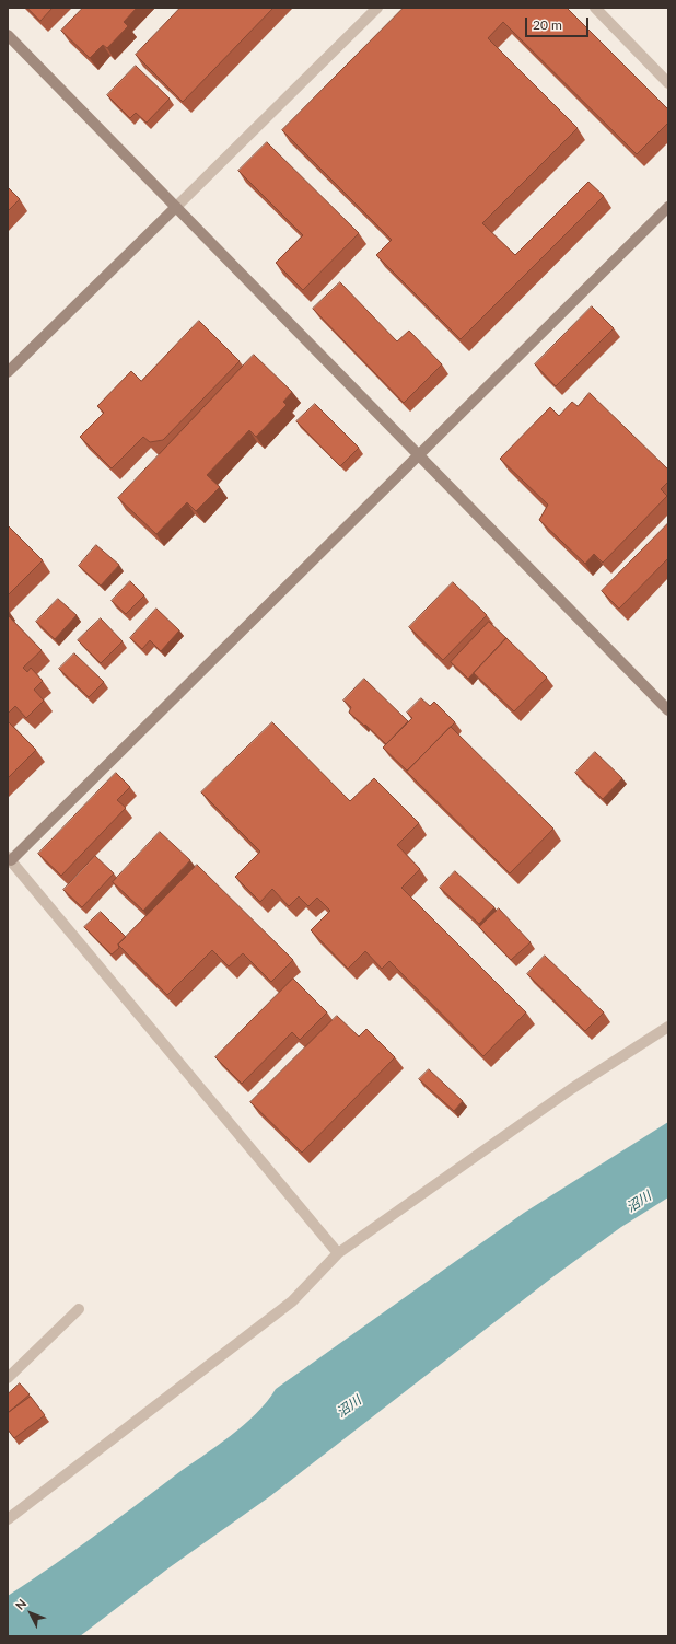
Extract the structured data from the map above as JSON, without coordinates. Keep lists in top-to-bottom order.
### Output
{
  "water": ["沼川"],
  "scale_bar": "20 m",
  "north": "top left"
}
